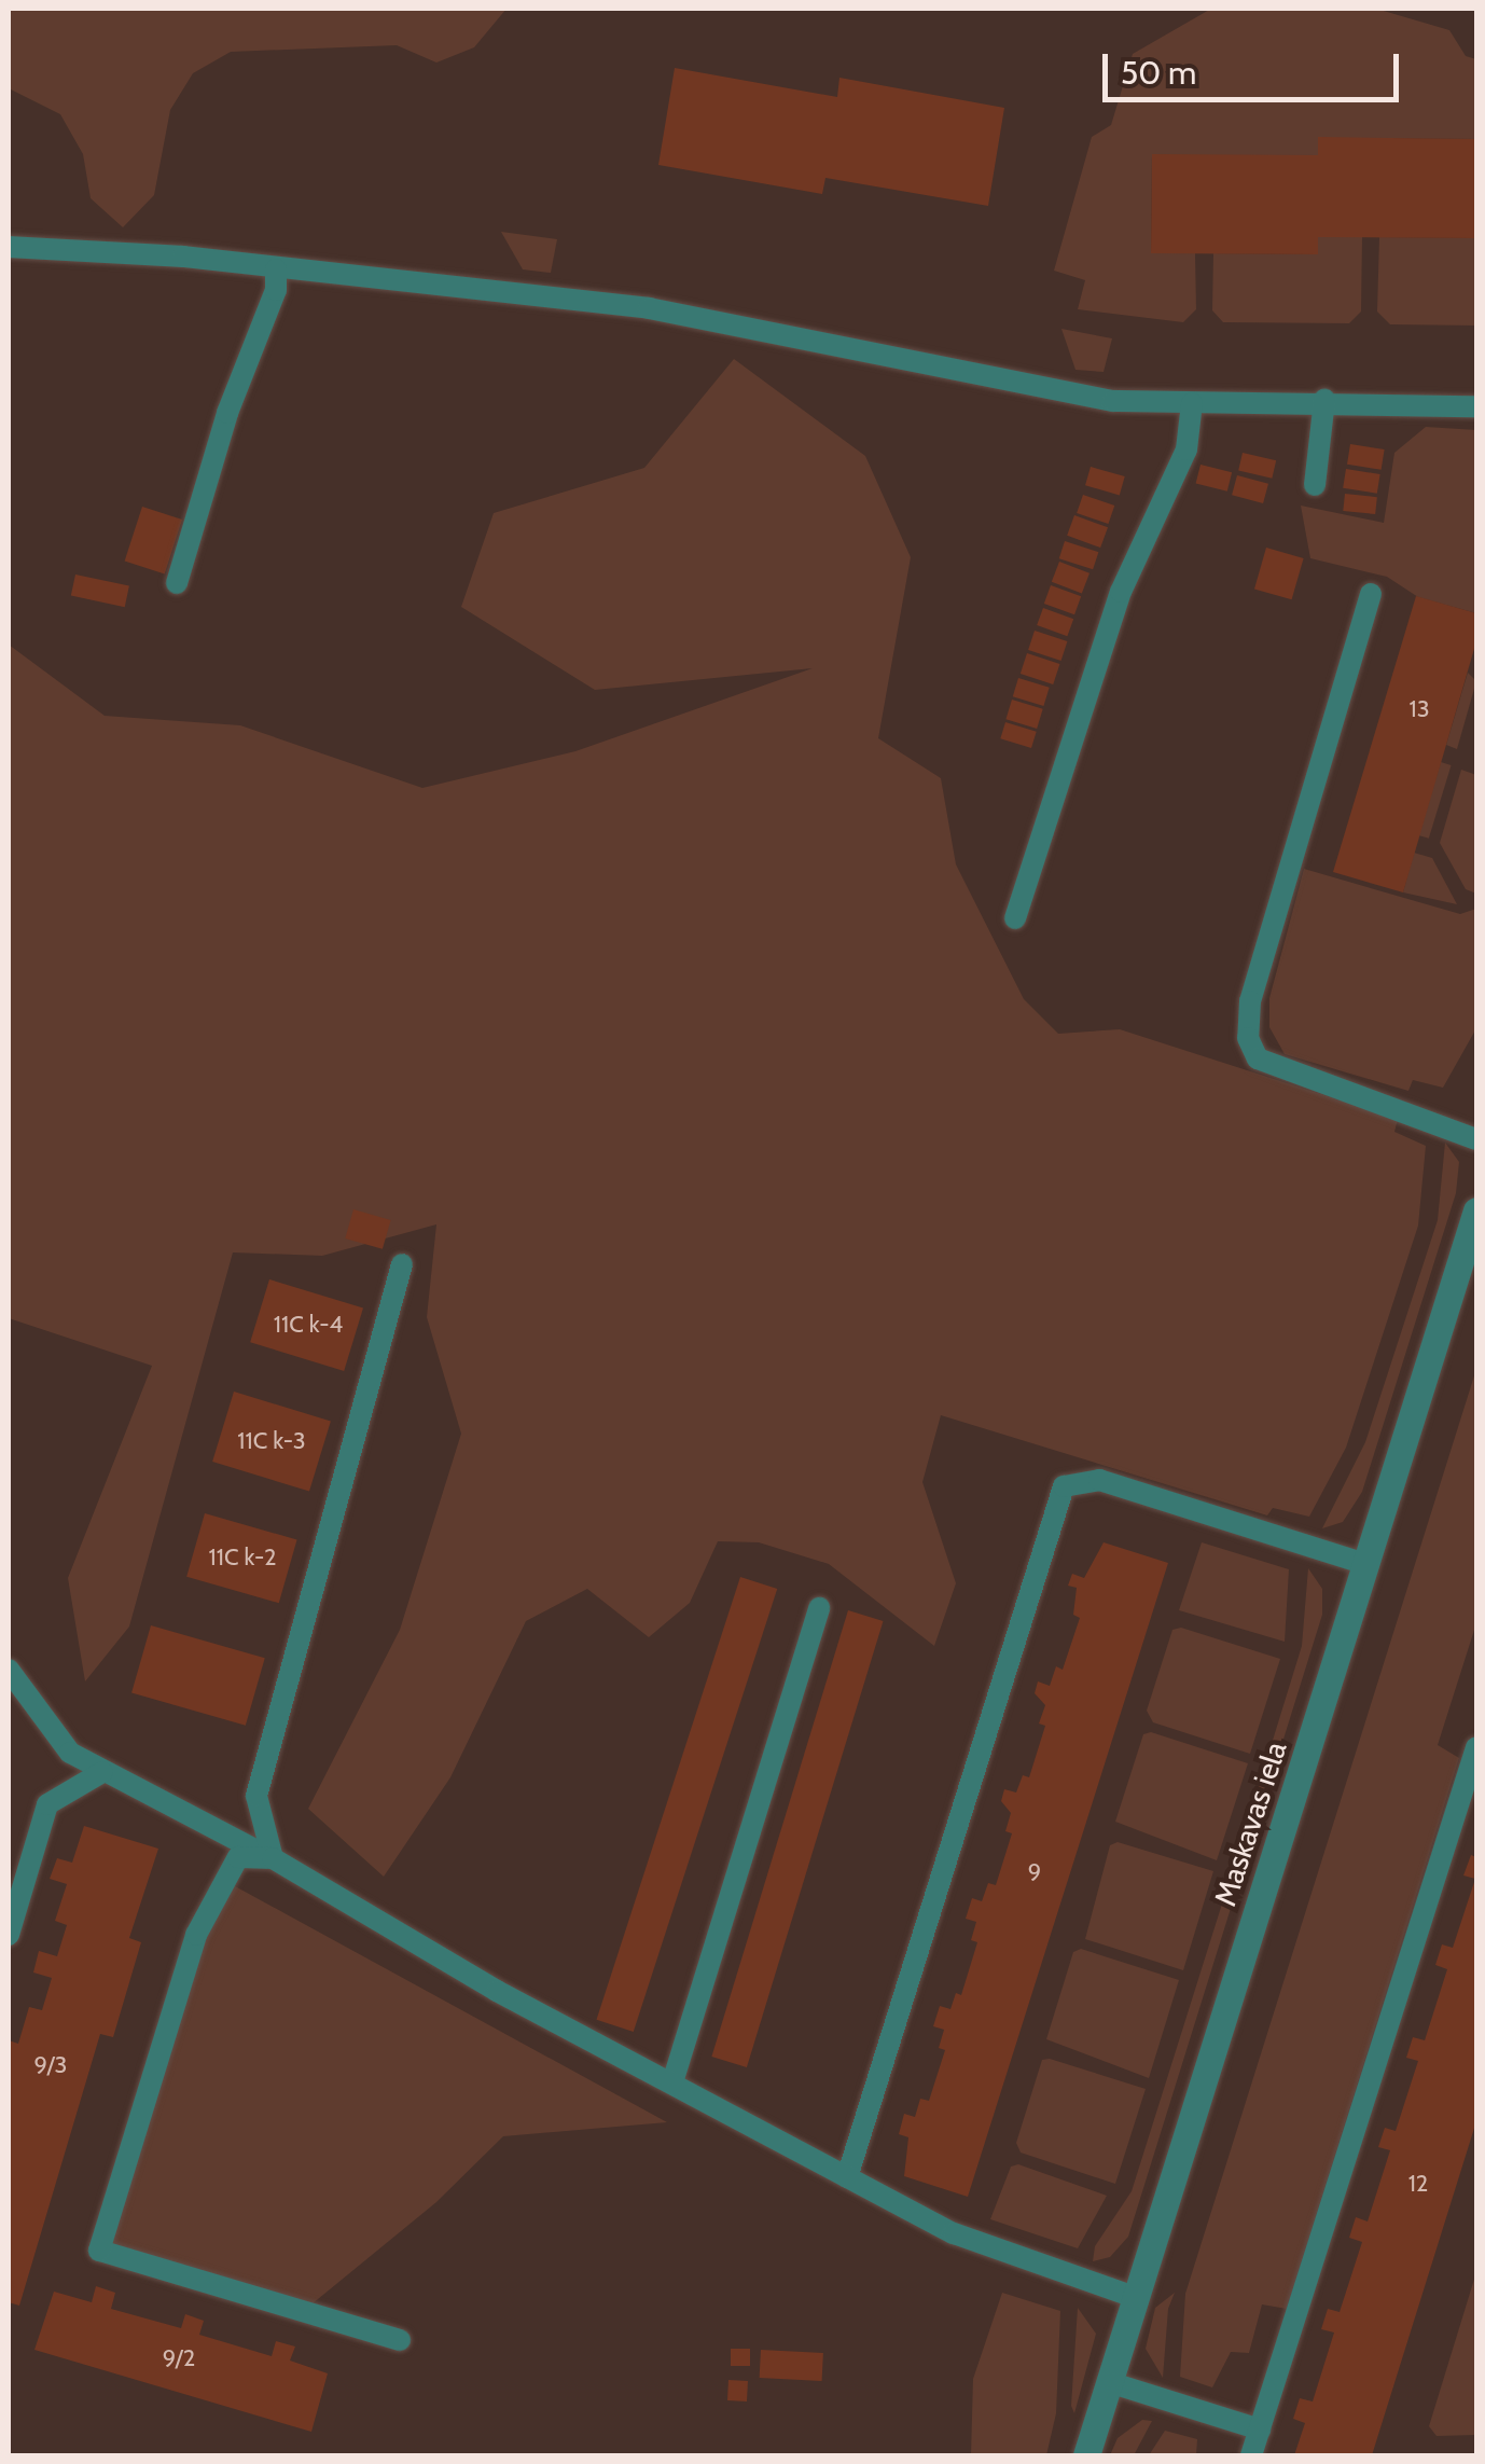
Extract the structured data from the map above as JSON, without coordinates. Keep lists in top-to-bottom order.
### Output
{
  "streets": {
    "street": ["Maskavas iela"]
  },
  "house_numbers": [
    "13",
    "11C k-4",
    "11C k-3",
    "11C k-2",
    "9",
    "9/3",
    "12",
    "9/2"
  ],
  "scale_bar": "50 m"
}
